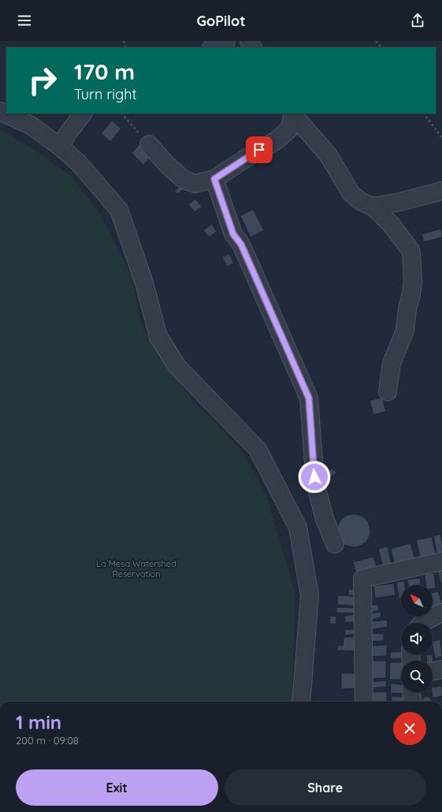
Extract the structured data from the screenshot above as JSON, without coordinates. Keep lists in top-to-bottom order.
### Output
{
  "parks": ["La Mesa Watershed Reservation"],
  "north": "top left",
  "page": {
    "header": "GoPilot",
    "turn": ["170 m", "Turn right"],
    "heading": ["1 min", "200 m · 09:08"],
    "buttons": ["Exit", "Share"]
  }
}
